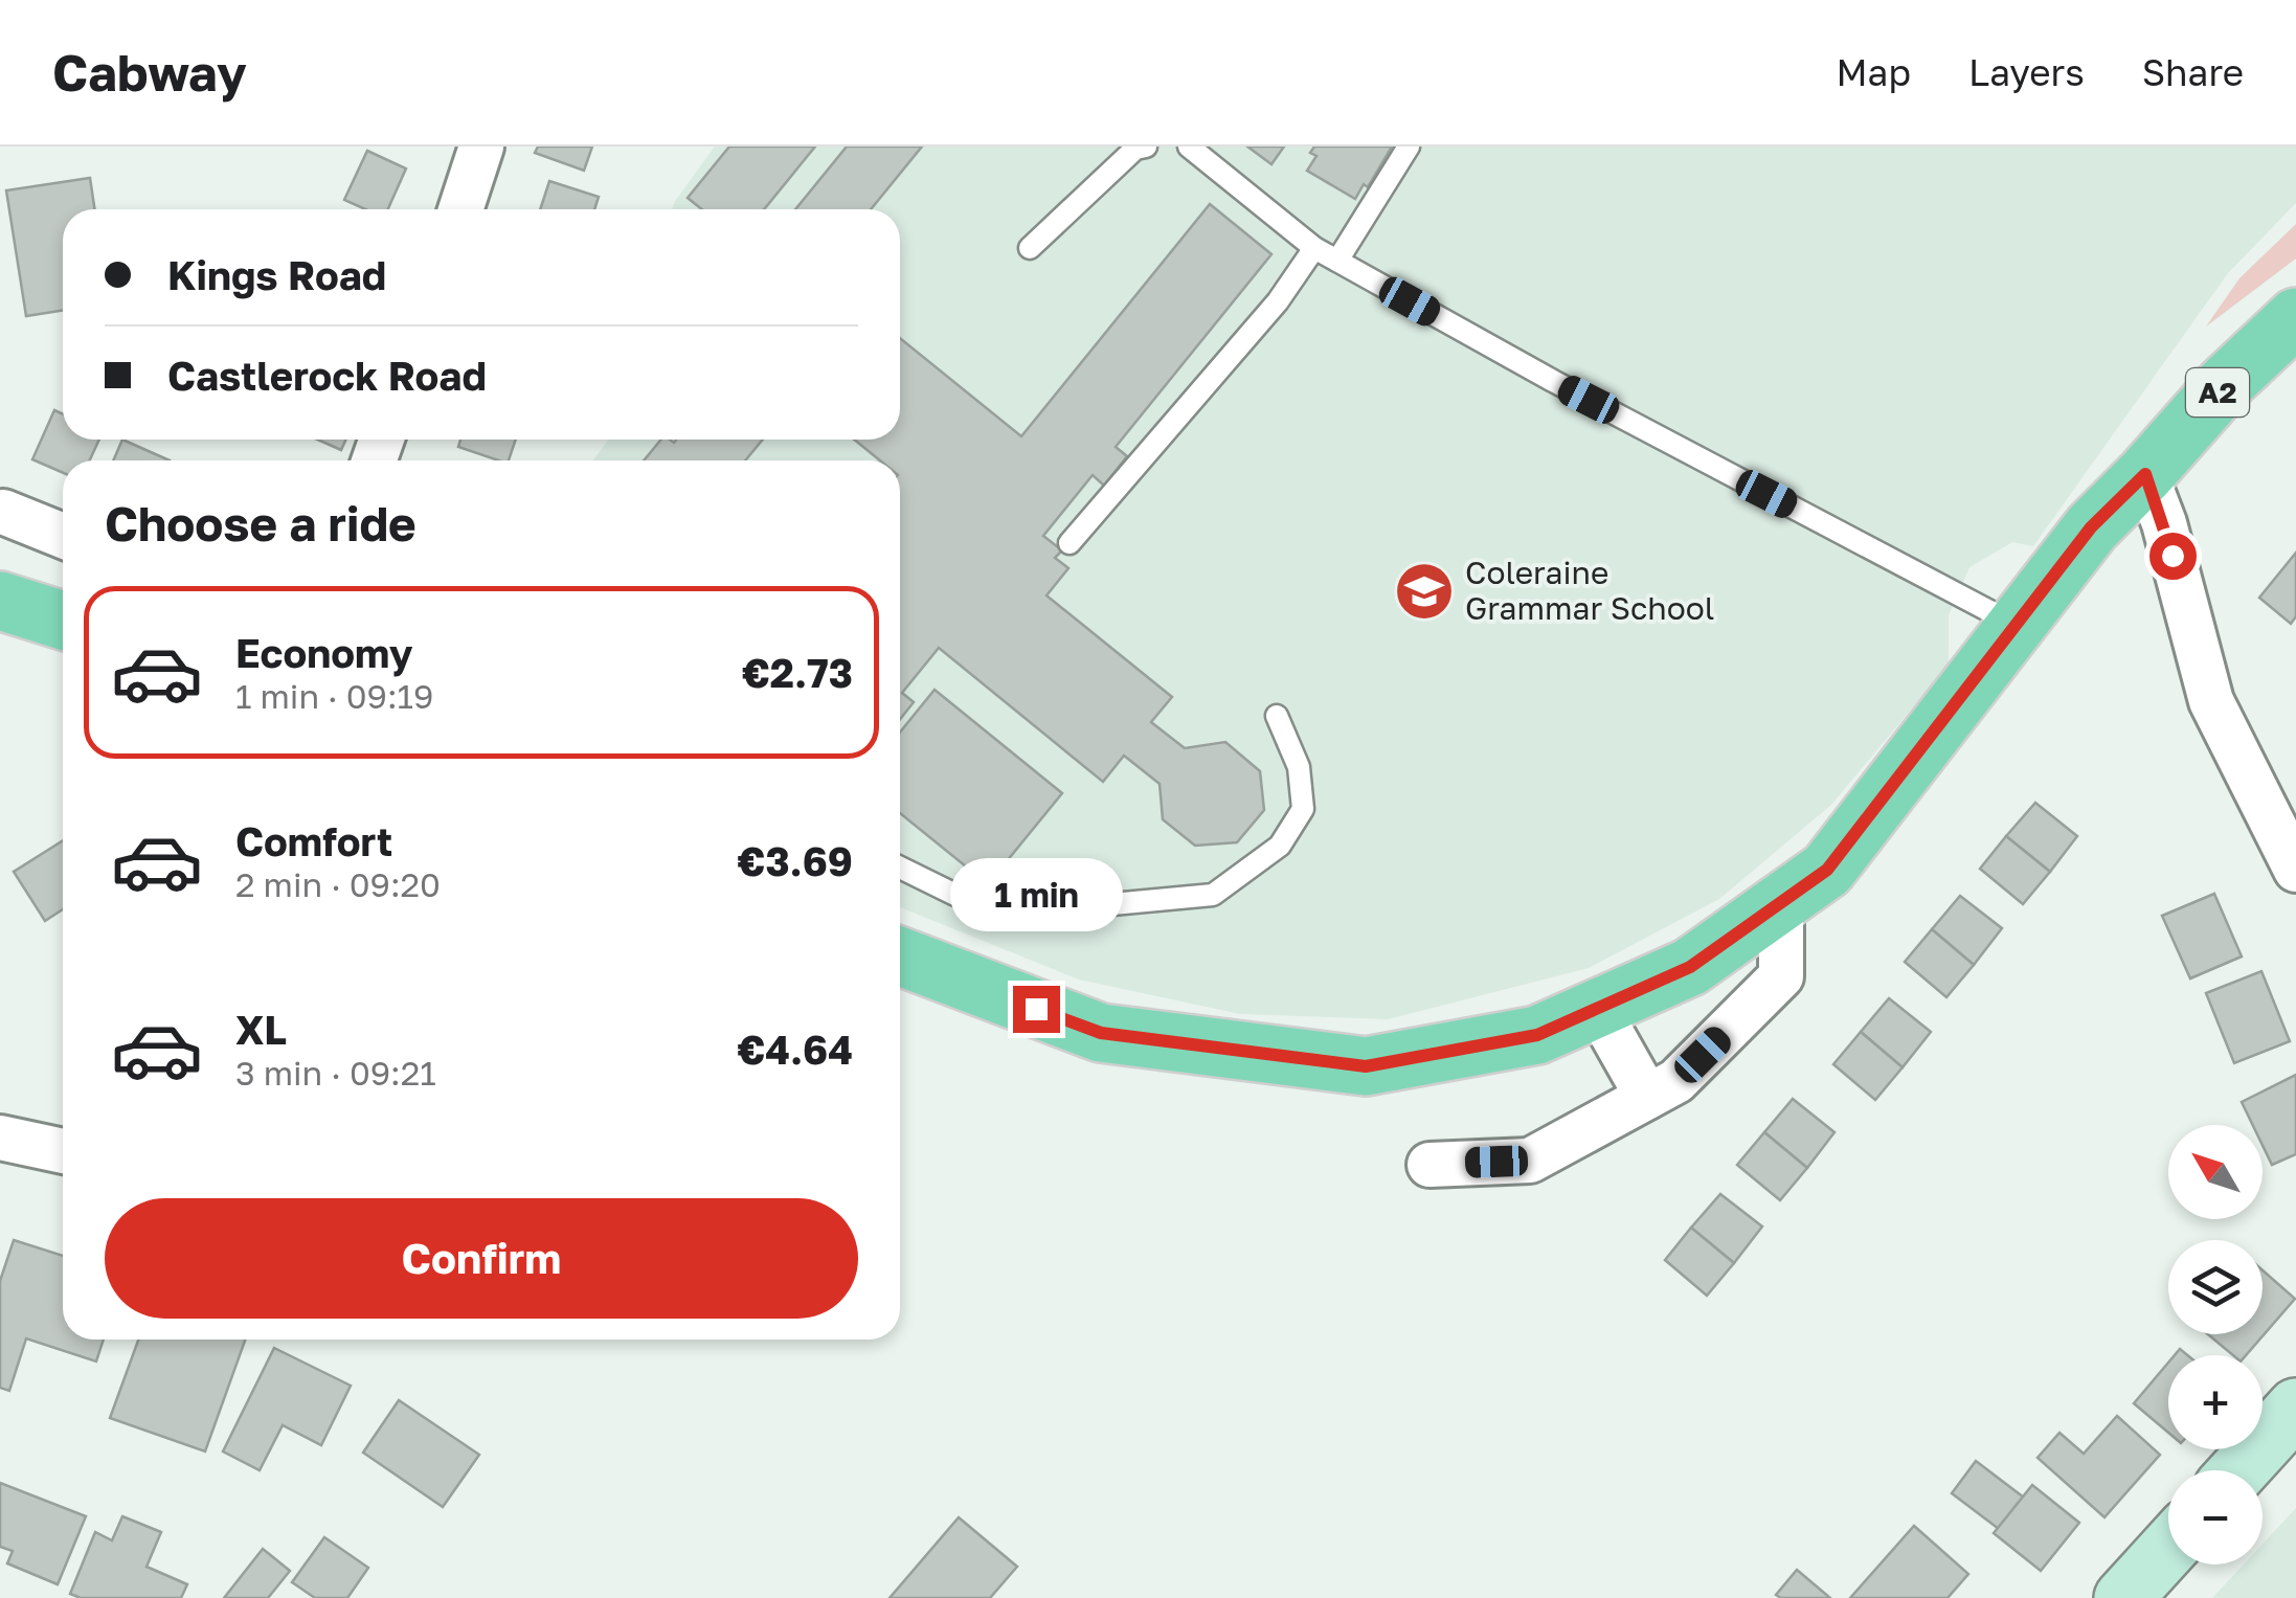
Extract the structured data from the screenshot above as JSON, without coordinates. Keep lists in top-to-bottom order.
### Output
{
  "streets": {
    "main road": ["A2"]
  },
  "places": {
    "school or university": ["Coleraine Grammar School"]
  },
  "north": "top left",
  "page": {
    "header": "Cabway",
    "nav": ["Map", "Layers", "Share"],
    "banner": ["Kings Road", "Castlerock Road"],
    "heading": "Choose a ride",
    "list": [
      {
        "name": "Economy",
        "note": "1 min · 09:19",
        "value": "€2.73"
      },
      {
        "name": "Comfort",
        "note": "2 min · 09:20",
        "value": "€3.69"
      },
      {
        "name": "XL",
        "note": "3 min · 09:21",
        "value": "€4.64"
      }
    ],
    "bubble": "1 min",
    "map_buttons": ["+", "−"],
    "buttons": "Confirm"
  }
}
